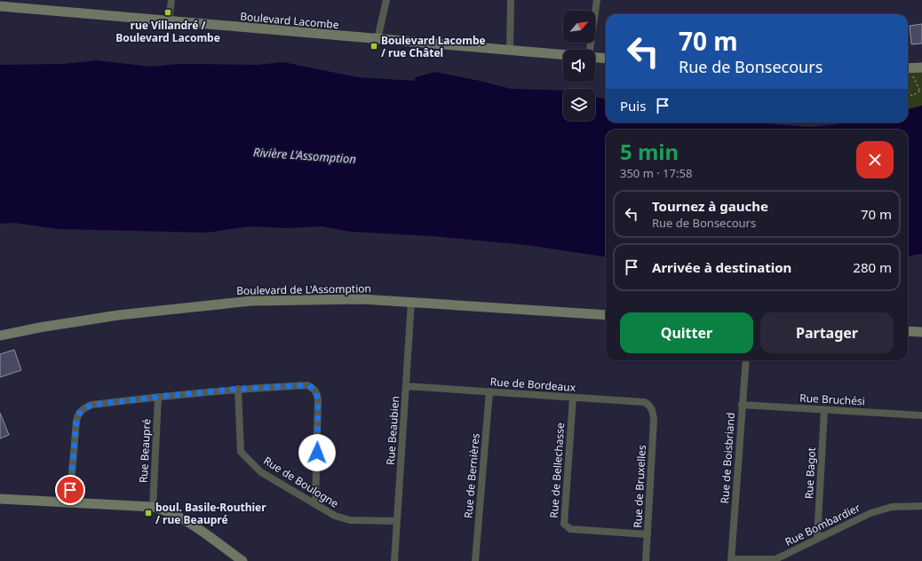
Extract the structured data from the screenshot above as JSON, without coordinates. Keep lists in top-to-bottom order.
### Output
{
  "streets": {
    "street": [
      "Boulevard Lacombe",
      "Boulevard de L'Assomption",
      "Rue de Bordeaux",
      "Rue Bruchési",
      "Rue Beaubien",
      "Rue Beaupré",
      "Rue de Boisbriand",
      "Rue de Bellechasse",
      "Rue Bagot",
      "Rue de Bernières",
      "Rue de Boulogne",
      "Rue de Bruxelles",
      "Rue Bombardier"
    ]
  },
  "crossings": [
    ["Boulevard de L'Assomption", "Rue Beaubien"],
    ["Rue de Bordeaux", "Rue Beaubien"],
    ["Rue de Bordeaux", "Rue de Bellechasse"],
    ["Rue de Bordeaux", "Rue de Bernières"],
    ["Rue de Bordeaux", "Rue de Bruxelles"],
    ["Rue Bruchési", "Rue de Boisbriand"],
    ["Rue Bruchési", "Rue Bagot"],
    ["Rue Beaubien", "Rue de Boulogne"],
    ["Rue de Boisbriand", "Rue Bombardier"],
    ["Rue de Bellechasse", "Rue de Bruxelles"],
    ["Rue Bagot", "Rue Bombardier"]
  ],
  "water": ["Rivière L'Assomption"],
  "places": {
    "transit": ["rue Villandré / Boulevard Lacombe", "Boulevard Lacombe / rue Châtel", "boul. Basile-Routhier / rue Beaupré"]
  },
  "north": "top right",
  "page": {
    "turn": ["70 m", "Rue de Bonsecours"],
    "then": "Puis",
    "heading": ["5 min", "350 m · 17:58"],
    "list": [
      {
        "name": "Tournez à gauche",
        "note": "Rue de Bonsecours",
        "value": "70 m"
      },
      {
        "name": "Arrivée à destination",
        "value": "280 m"
      }
    ],
    "buttons": ["Quitter", "Partager"]
  }
}
